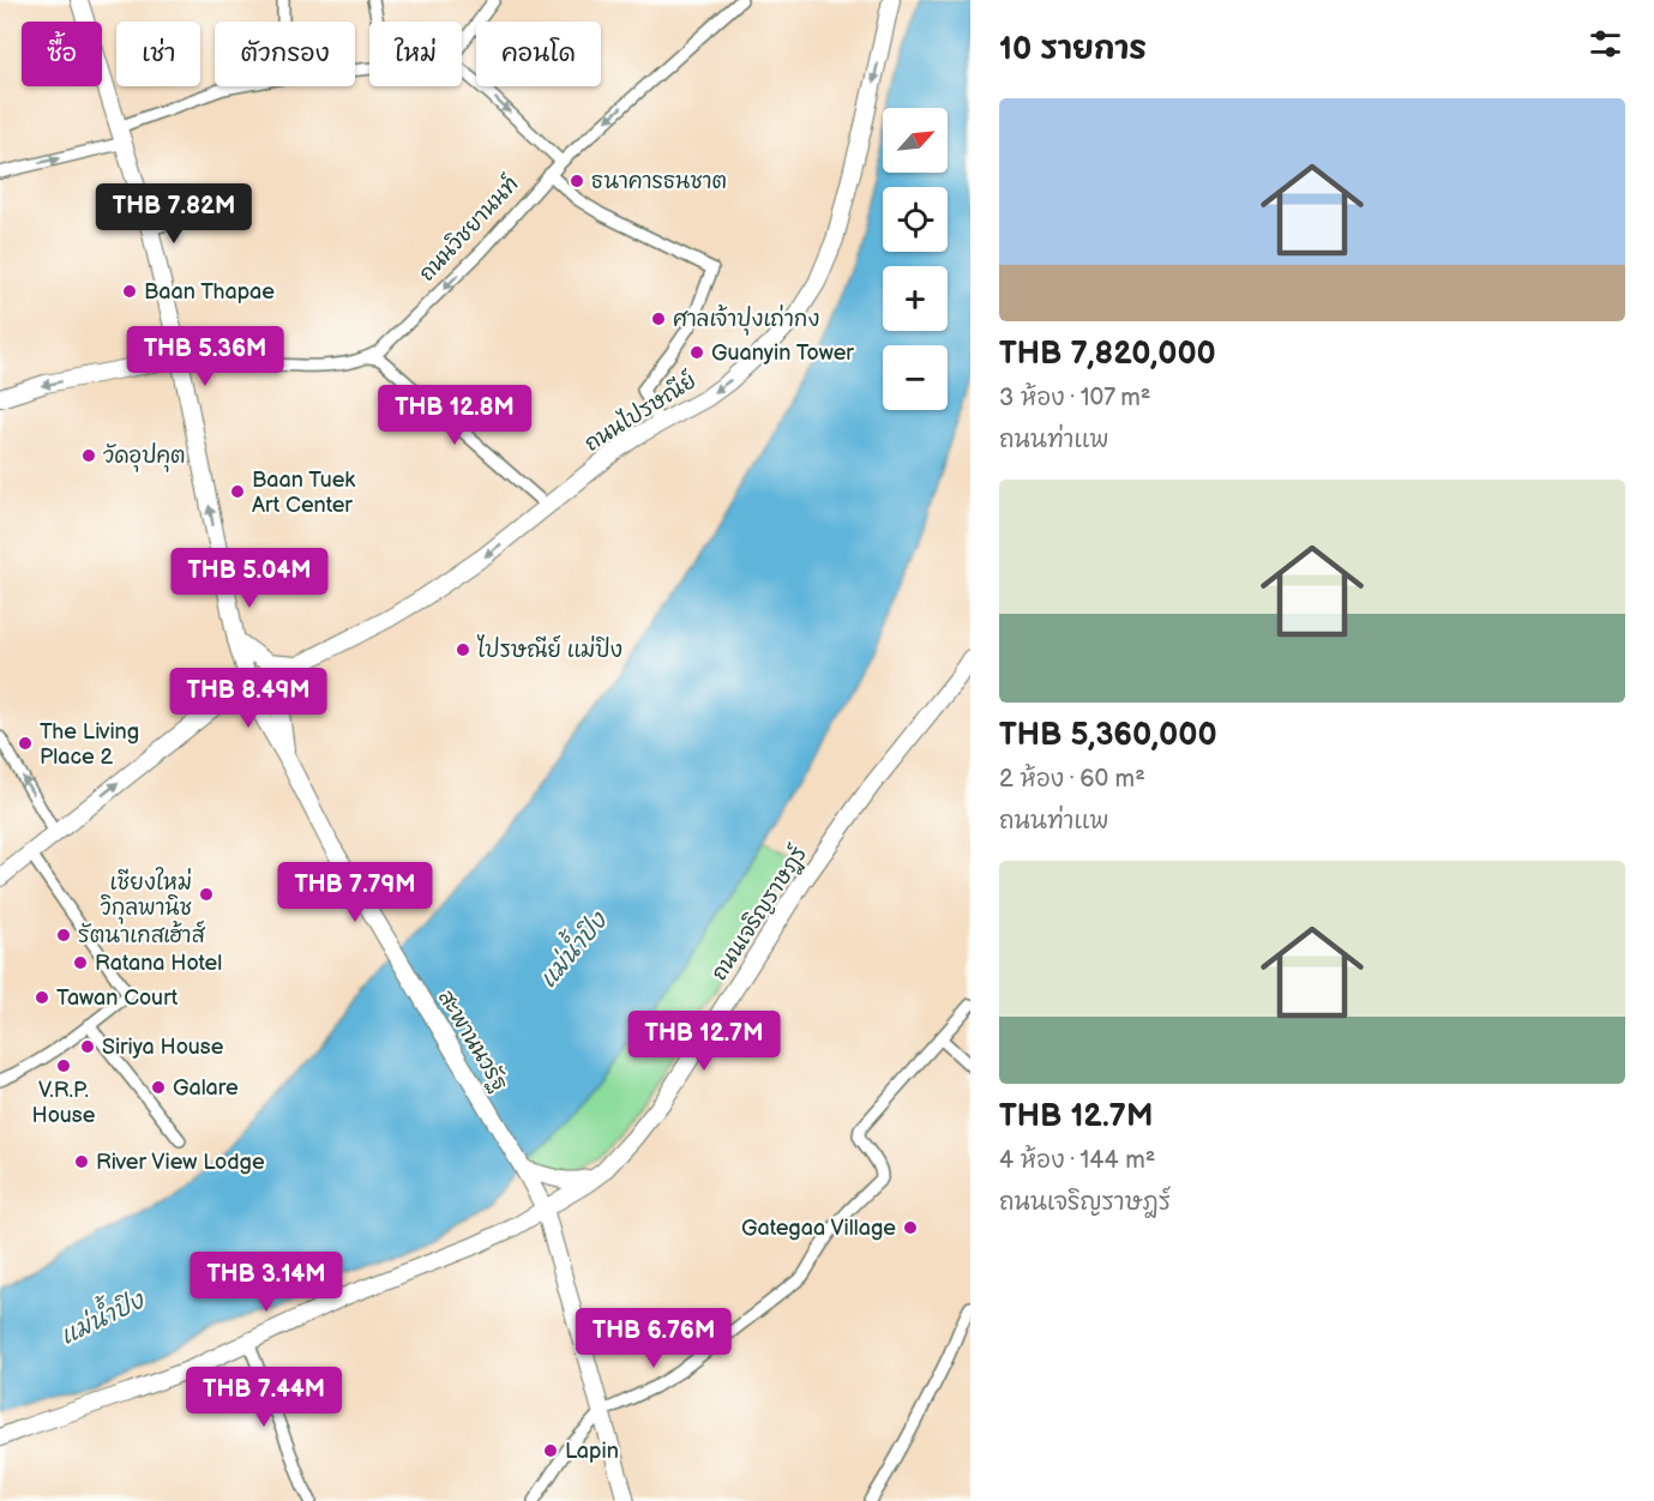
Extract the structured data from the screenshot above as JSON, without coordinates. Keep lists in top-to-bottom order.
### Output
{
  "streets": {
    "main road": ["ถนนไปรษณีย์", "ถนนเจริญราษฎร์", "สะพานนวรัฐ"],
    "street": ["ถนนวิชยานนท์"]
  },
  "crossings": [
    ["ถนนวิชยานนท์", "สะพานนวรัฐ"],
    ["ถนนเจริญราษฎร์", "สะพานนวรัฐ"]
  ],
  "one_way": ["ถนนวิชยานนท์", "ถนนไปรษณีย์"],
  "water": ["แม่น้ำปิง"],
  "places": [
    "ธนาคารธนชาต",
    "Baan Thapae",
    "ศาลเจ้าปุงเถ่ากง",
    "Guanyin Tower",
    "วัดอุปคุต",
    "Baan Tuek Art Center",
    "ไปรษณีย์ แม่ปิง",
    "The Living Place 2",
    "เชียงใหม่ วิกุลพานิช",
    "รัตนาเกสเฮ้าส์",
    "Ratana Hotel",
    "Tawan Court",
    "Siriya House",
    "V.R.P. House",
    "Galare",
    "River View Lodge",
    "Gategaa Village",
    "Lapin"
  ],
  "north": "top right",
  "page": {
    "heading": "10 รายการ",
    "chip": [
      "ซื้อ",
      "เช่า",
      "ตัวกรอง",
      "ใหม่",
      "คอนโด"
    ],
    "list": [
      {
        "name": "THB 7,820,000",
        "note": "3 ห้อง · 107 m² · ถนนท่าแพ"
      },
      {
        "name": "THB 5,360,000",
        "note": "2 ห้อง · 60 m² · ถนนท่าแพ"
      },
      {
        "name": "THB 12.7M",
        "note": "4 ห้อง · 144 m² · ถนนเจริญราษฎร์"
      }
    ],
    "map_buttons": ["+", "−"],
    "price": [
      "THB 7.82M",
      "THB 5.36M",
      "THB 12.8M",
      "THB 5.04M",
      "THB 8.49M",
      "THB 7.79M",
      "THB 12.7M",
      "THB 3.14M",
      "THB 6.76M",
      "THB 7.44M"
    ]
  }
}
